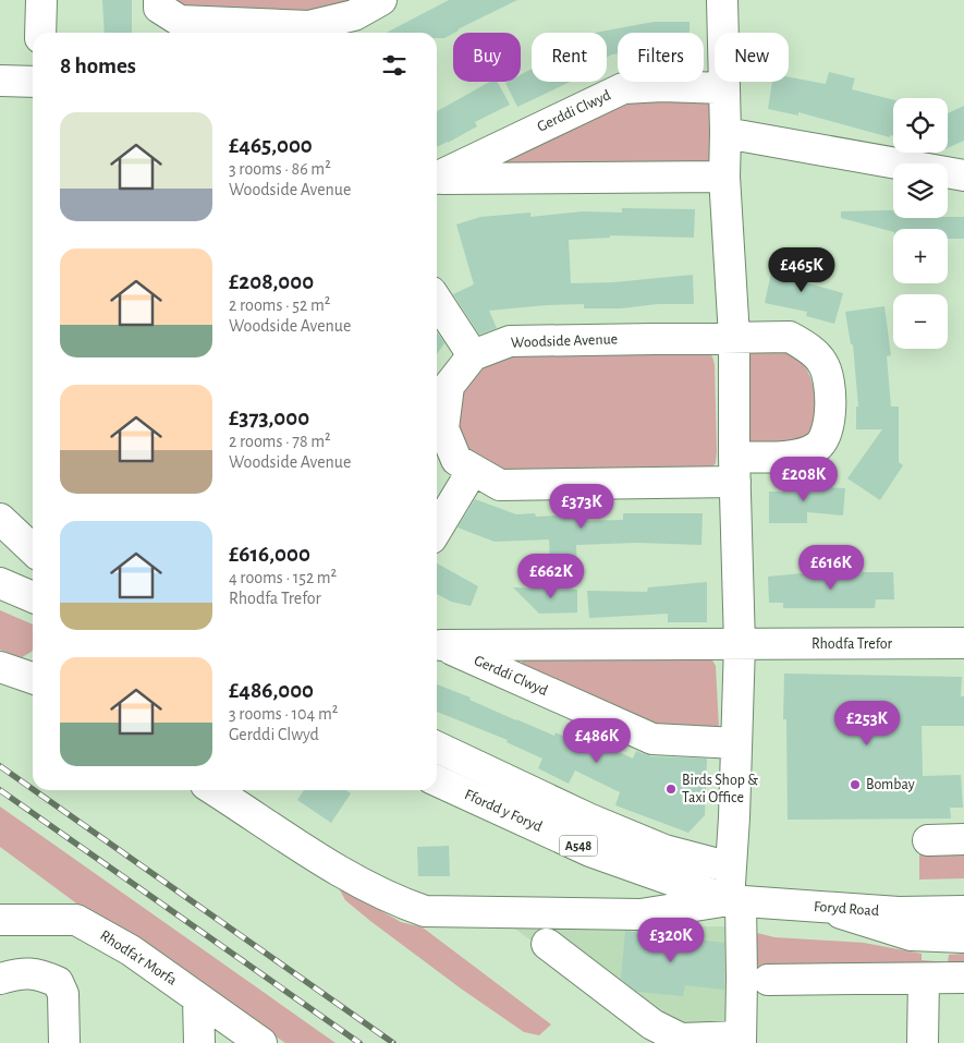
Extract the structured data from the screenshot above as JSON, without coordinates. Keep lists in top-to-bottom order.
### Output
{
  "streets": {
    "street": [
      "Gerddi Clwyd",
      "Woodside Avenue",
      "Rhodfa Trefor",
      "Ffordd y Foryd",
      "A548",
      "Foryd Road",
      "Rhodfa'r Morfa"
    ]
  },
  "crossings": [
    ["Gerddi Clwyd", "Rhodfa Trefor"],
    ["Ffordd y Foryd", "Foryd Road"]
  ],
  "places": ["Bombay", "Birds Shop & Taxi Office"],
  "page": {
    "chip": [
      "Buy",
      "Rent",
      "Filters",
      "New"
    ],
    "heading": "8 homes",
    "map_buttons": ["+", "−"],
    "list": [
      {
        "name": "£465,000",
        "note": "3 rooms · 86 m² · Woodside Avenue"
      },
      {
        "name": "£208,000",
        "note": "2 rooms · 52 m² · Woodside Avenue"
      },
      {
        "name": "£373,000",
        "note": "2 rooms · 78 m² · Woodside Avenue"
      },
      {
        "name": "£616,000",
        "note": "4 rooms · 152 m² · Rhodfa Trefor"
      },
      {
        "name": "£486,000",
        "note": "3 rooms · 104 m² · Gerddi Clwyd"
      }
    ],
    "price": [
      "£465K",
      "£208K",
      "£373K",
      "£616K",
      "£662K",
      "£253K",
      "£486K",
      "£320K"
    ]
  }
}
